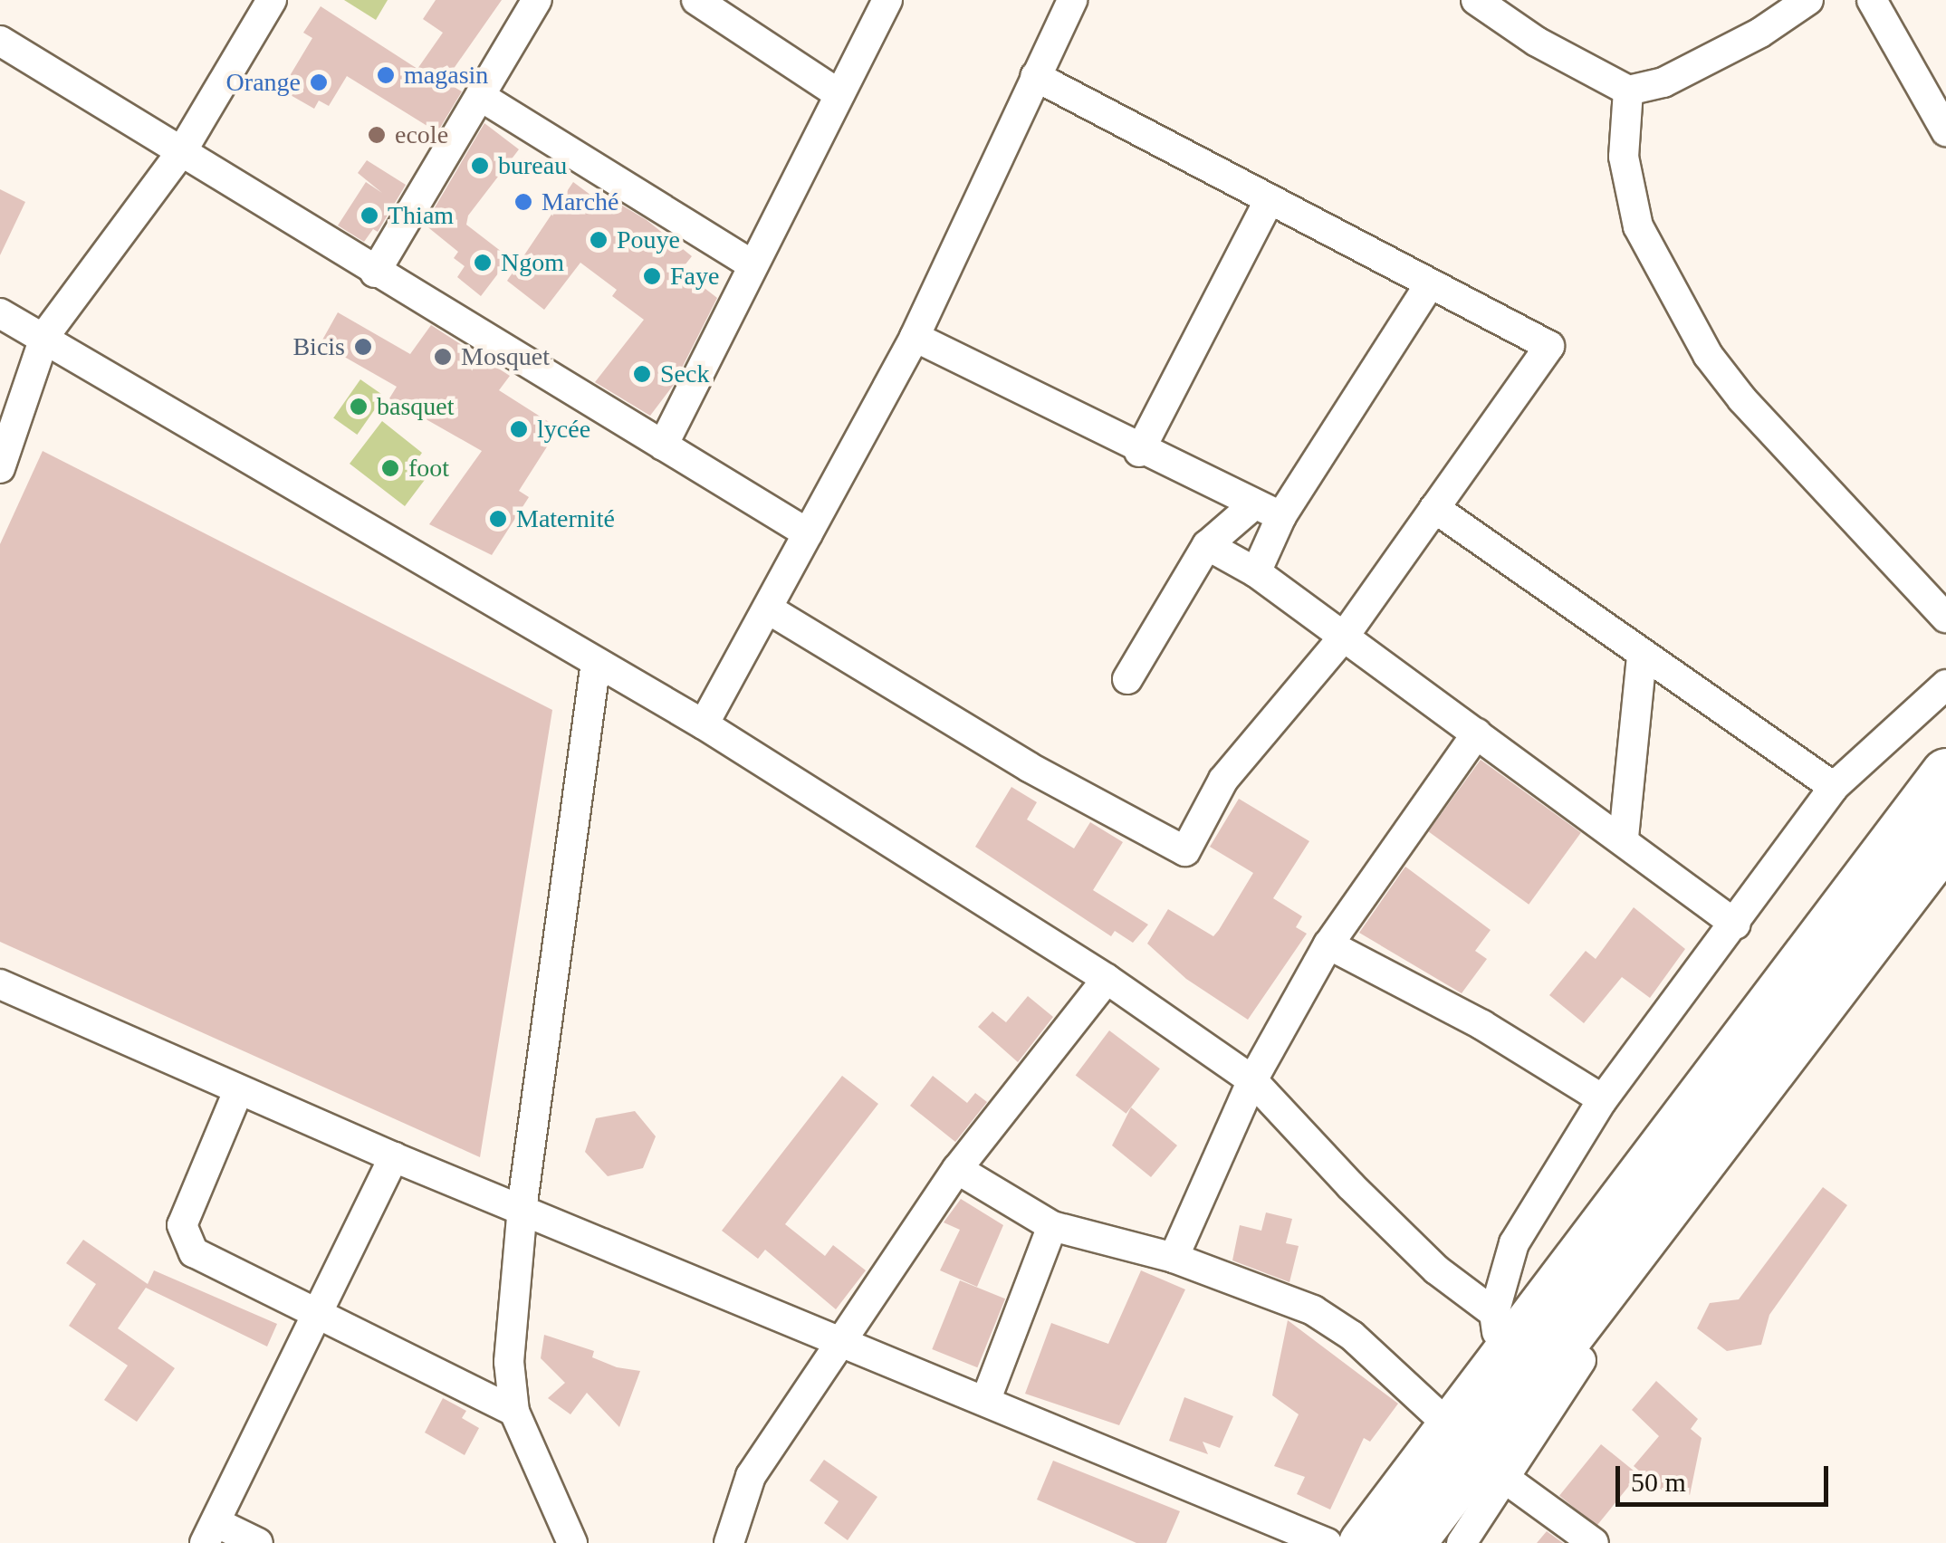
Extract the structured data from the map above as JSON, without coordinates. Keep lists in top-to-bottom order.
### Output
{
  "places": [
    "magasin",
    "Orange",
    "ecole",
    "bureau",
    "Marché",
    "Thiam",
    "Pouye",
    "Ngom",
    "Faye",
    "Bicis",
    "Mosquet",
    "Seck",
    "basquet",
    "lycée",
    "foot",
    "Maternité"
  ],
  "scale_bar": "50 m"
}
